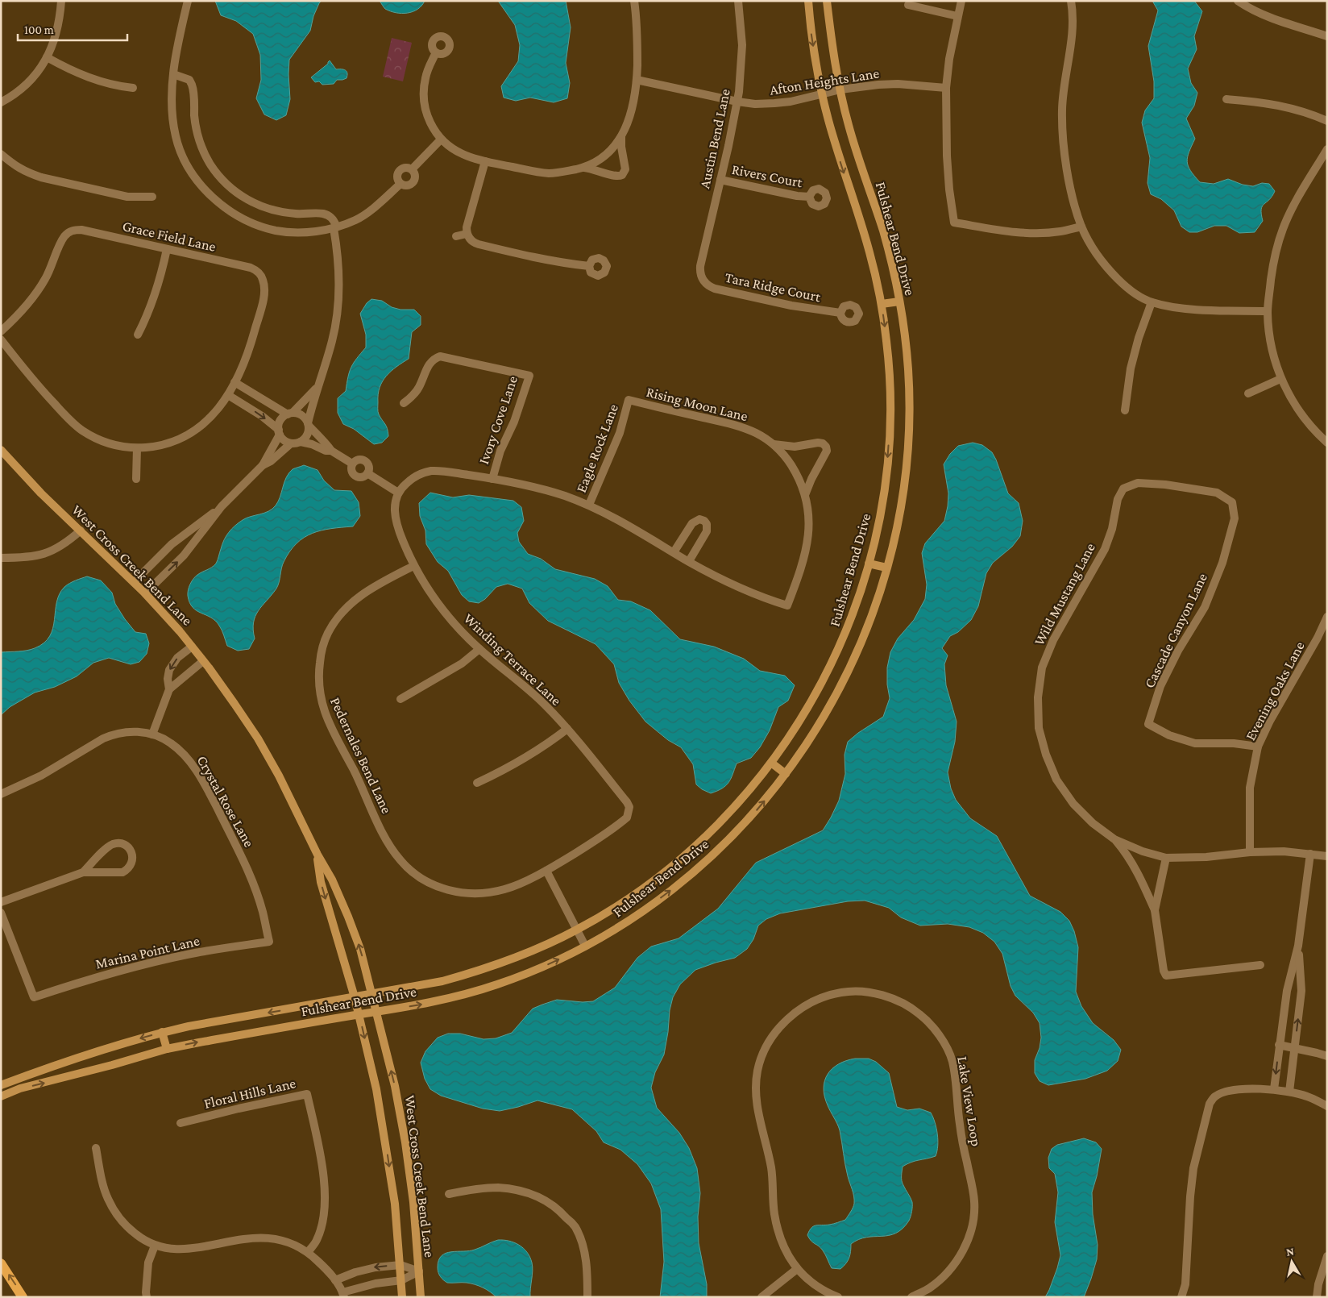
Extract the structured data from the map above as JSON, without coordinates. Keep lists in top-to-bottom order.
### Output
{
  "streets": {
    "main road": ["Fulshear Bend Drive", "West Cross Creek Bend Lane"],
    "street": [
      "Afton Heights Lane",
      "Austin Bend Lane",
      "Rivers Court",
      "Grace Field Lane",
      "Tara Ridge Court",
      "Rising Moon Lane",
      "Ivory Cove Lane",
      "Eagle Rock Lane",
      "Wild Mustang Lane",
      "Cascade Canyon Lane",
      "Winding Terrace Lane",
      "Evening Oaks Lane",
      "Pedernales Bend Lane",
      "Crystal Rose Lane",
      "Marina Point Lane",
      "Floral Hills Lane",
      "Lake View Loop"
    ]
  },
  "crossings": [
    ["Afton Heights Lane", "Austin Bend Lane"],
    ["Afton Heights Lane", "Fulshear Bend Drive"],
    ["Austin Bend Lane", "Rivers Court"],
    ["Austin Bend Lane", "Tara Ridge Court"],
    ["Fulshear Bend Drive", "West Cross Creek Bend Lane"],
    ["Rising Moon Lane", "Eagle Rock Lane"],
    ["Wild Mustang Lane", "Cascade Canyon Lane"],
    ["Wild Mustang Lane", "Evening Oaks Lane"],
    ["Cascade Canyon Lane", "Evening Oaks Lane"],
    ["Winding Terrace Lane", "Pedernales Bend Lane"],
    ["Crystal Rose Lane", "Marina Point Lane"]
  ],
  "scale_bar": "100 m",
  "north": "top"
}
